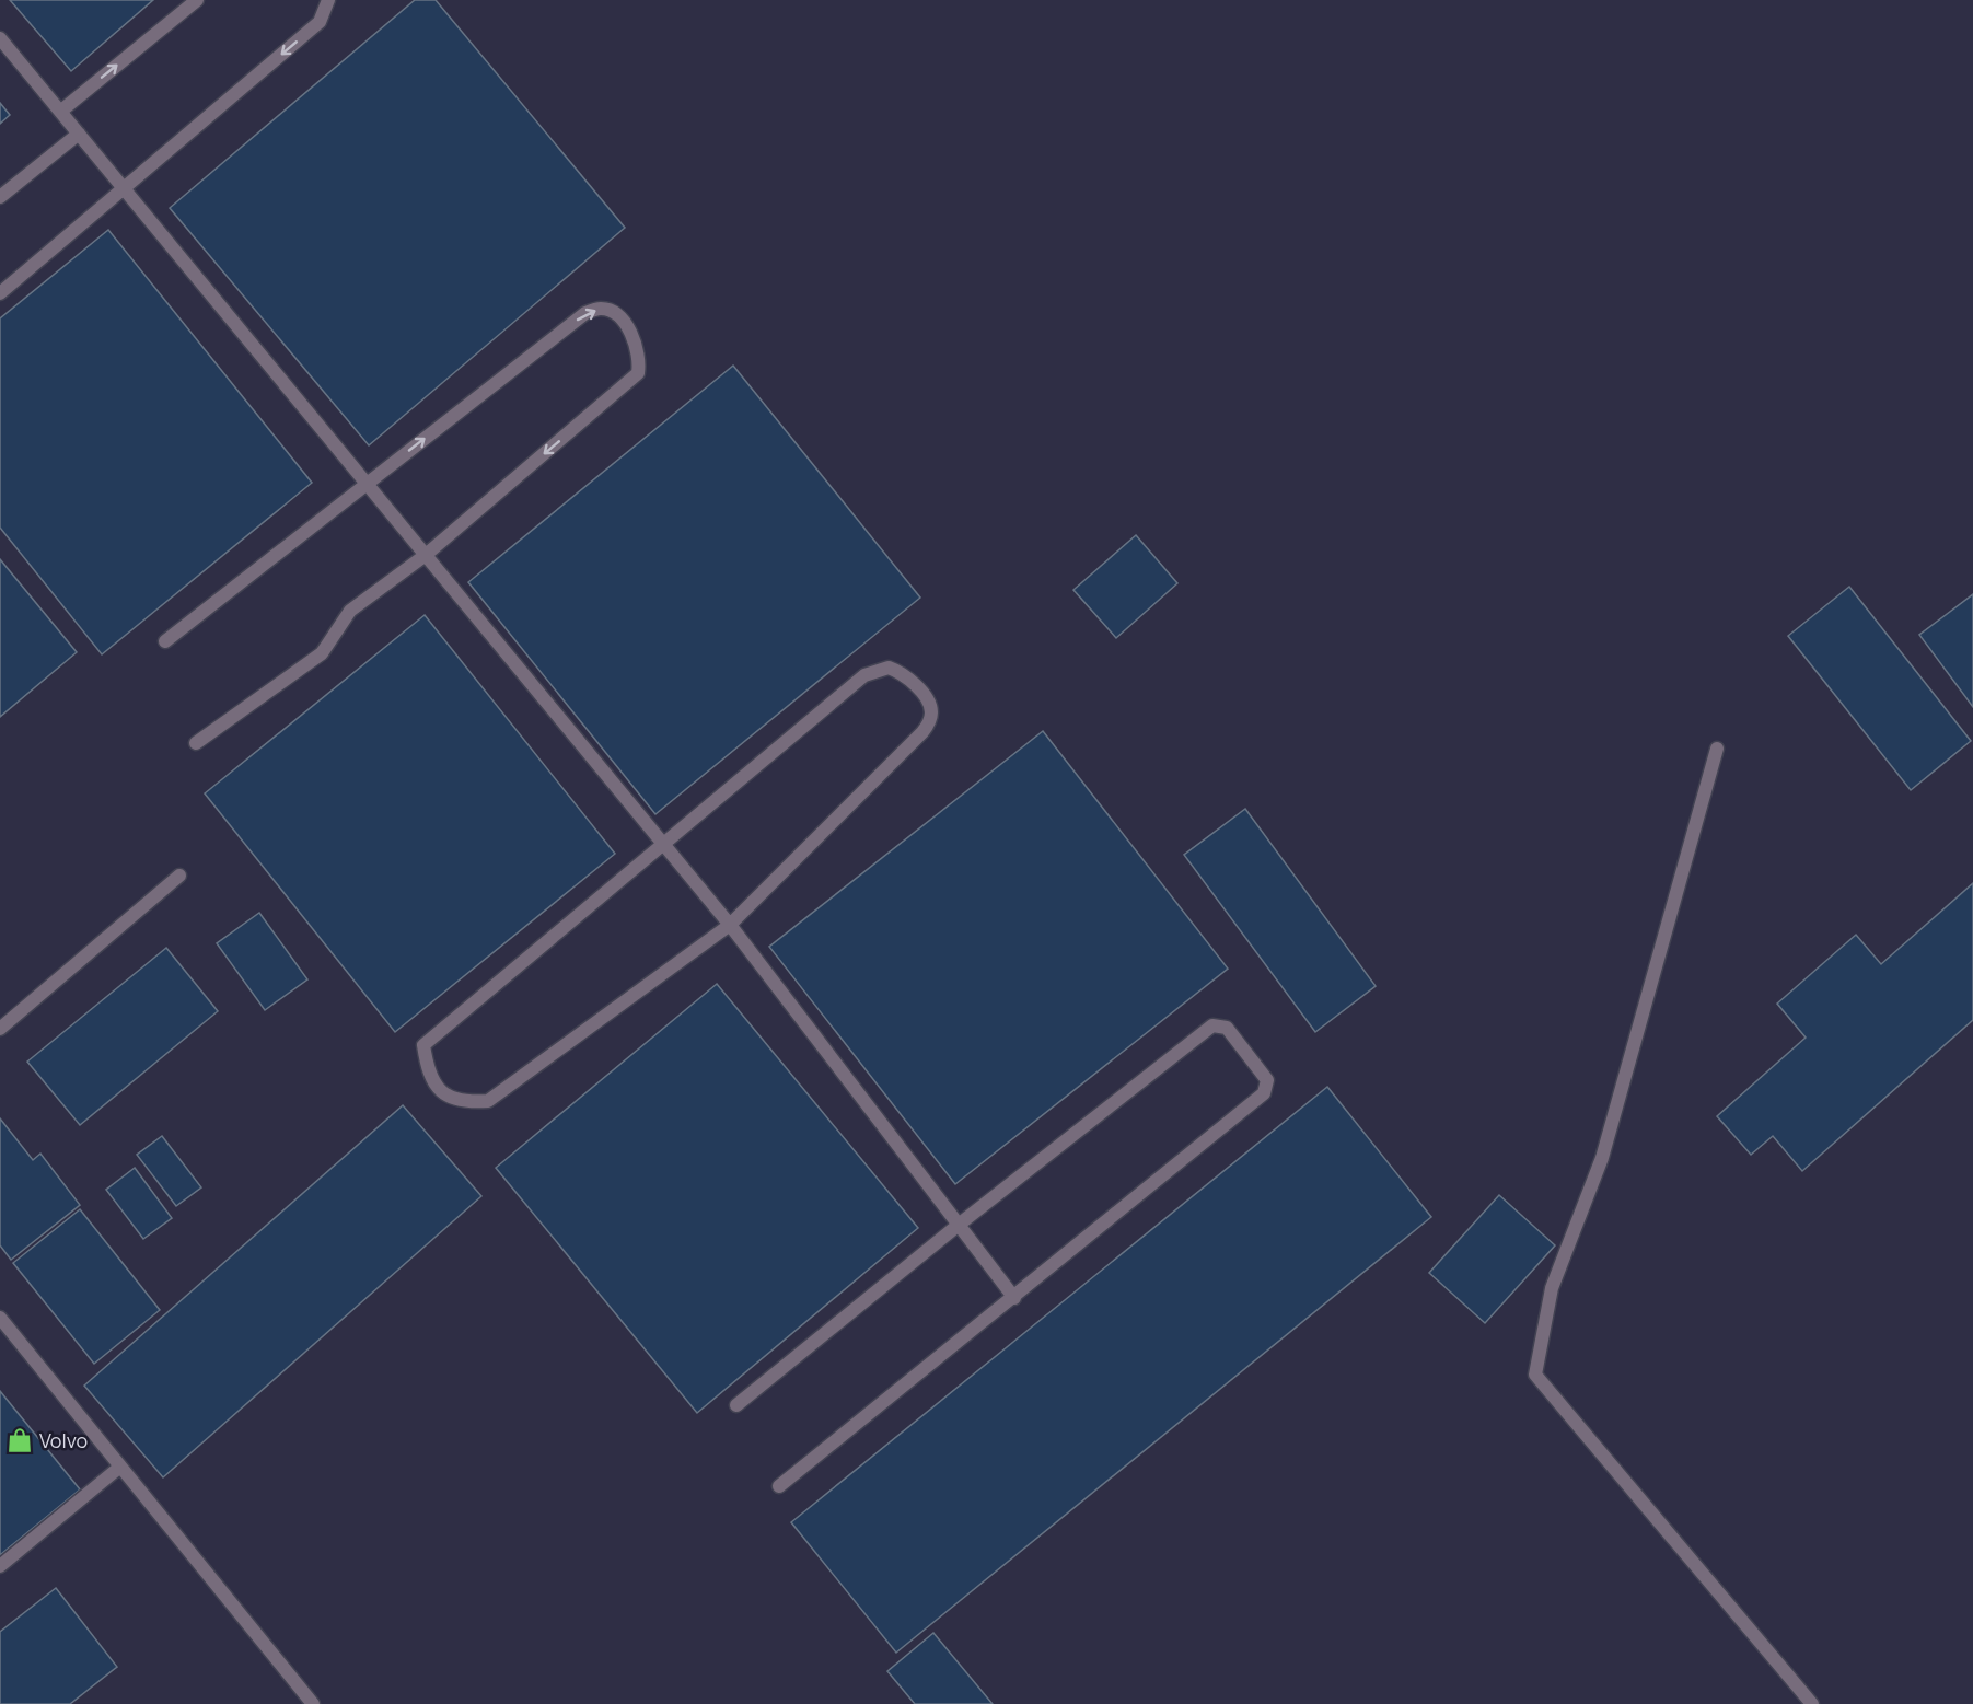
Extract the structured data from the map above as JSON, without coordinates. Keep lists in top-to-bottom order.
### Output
{
  "places": {
    "shop": ["Volvo"]
  }
}
